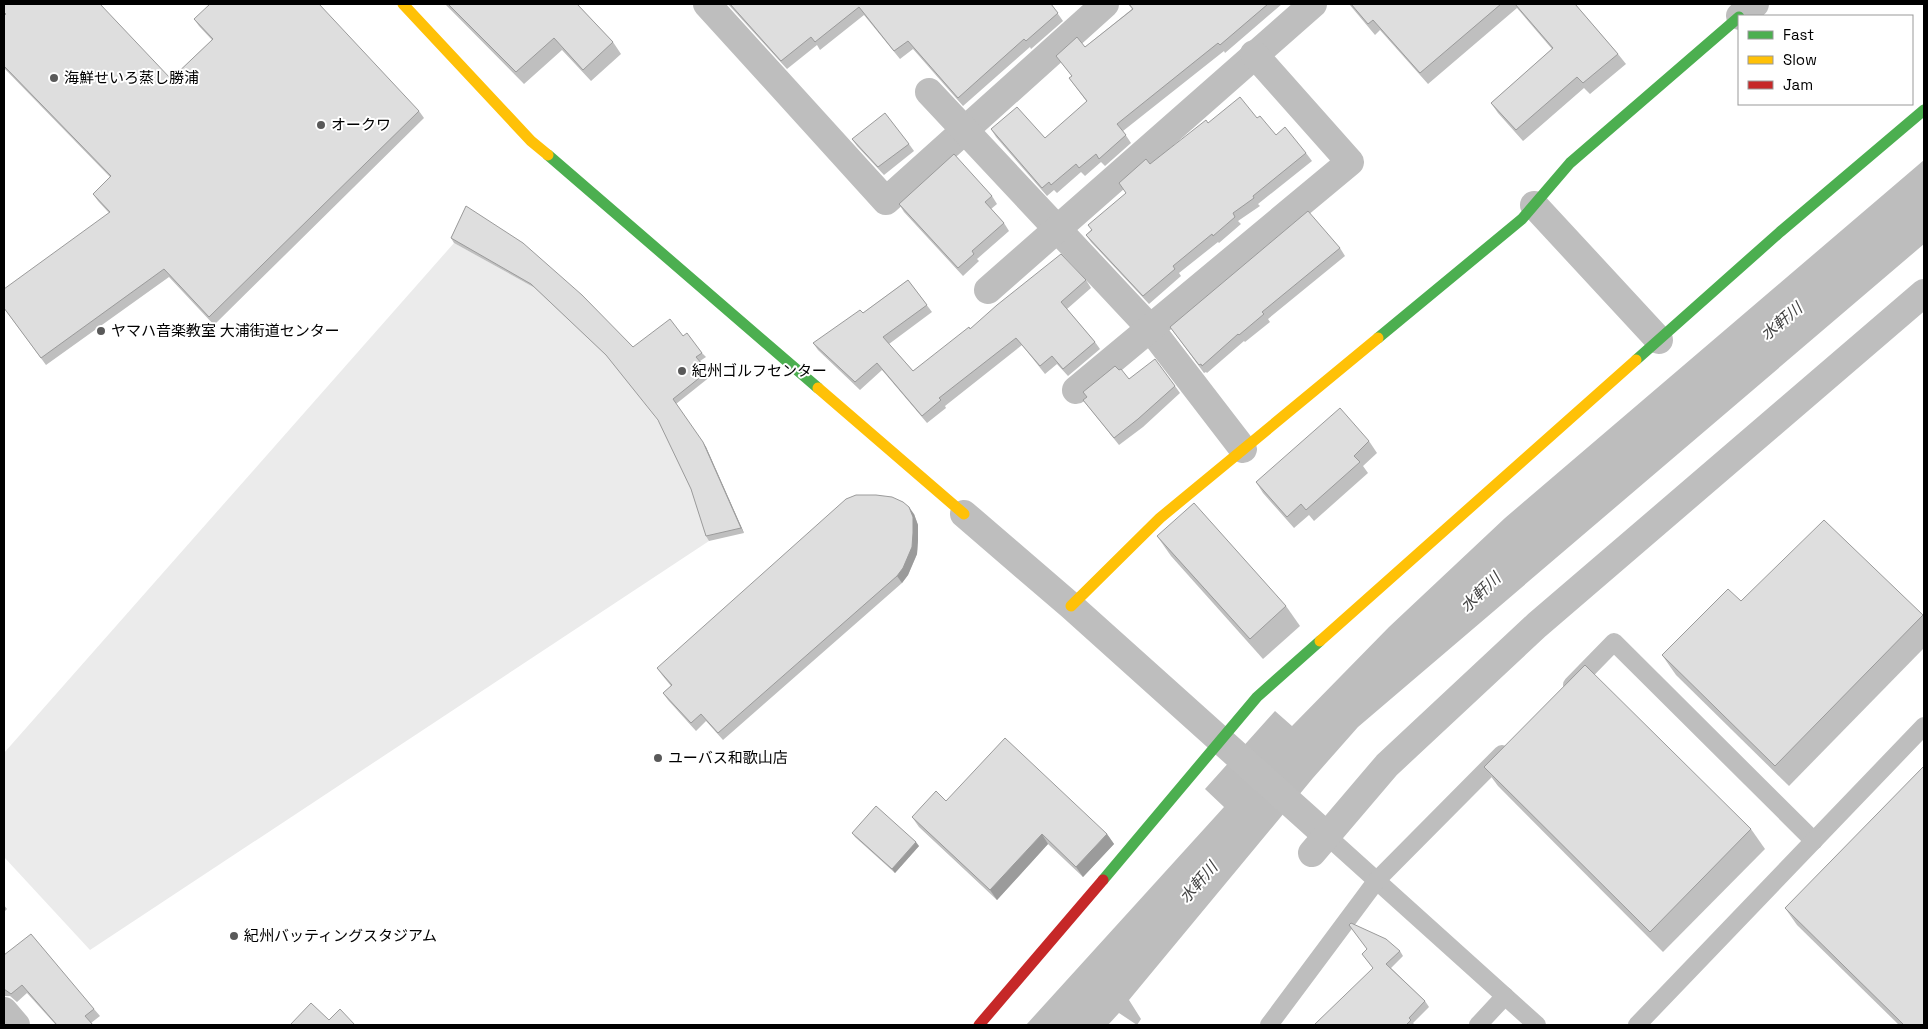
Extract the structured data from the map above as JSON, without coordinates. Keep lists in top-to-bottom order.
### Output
{
  "water": ["水軒川"],
  "places": [
    "海鮮せいろ蒸し勝浦",
    "オークワ",
    "ヤマハ音楽教室 大浦街道センター",
    "紀州ゴルフセンター",
    "ユーバス和歌山店",
    "紀州バッティングスタジアム"
  ],
  "legend": ["Fast", "Slow", "Jam"]
}
